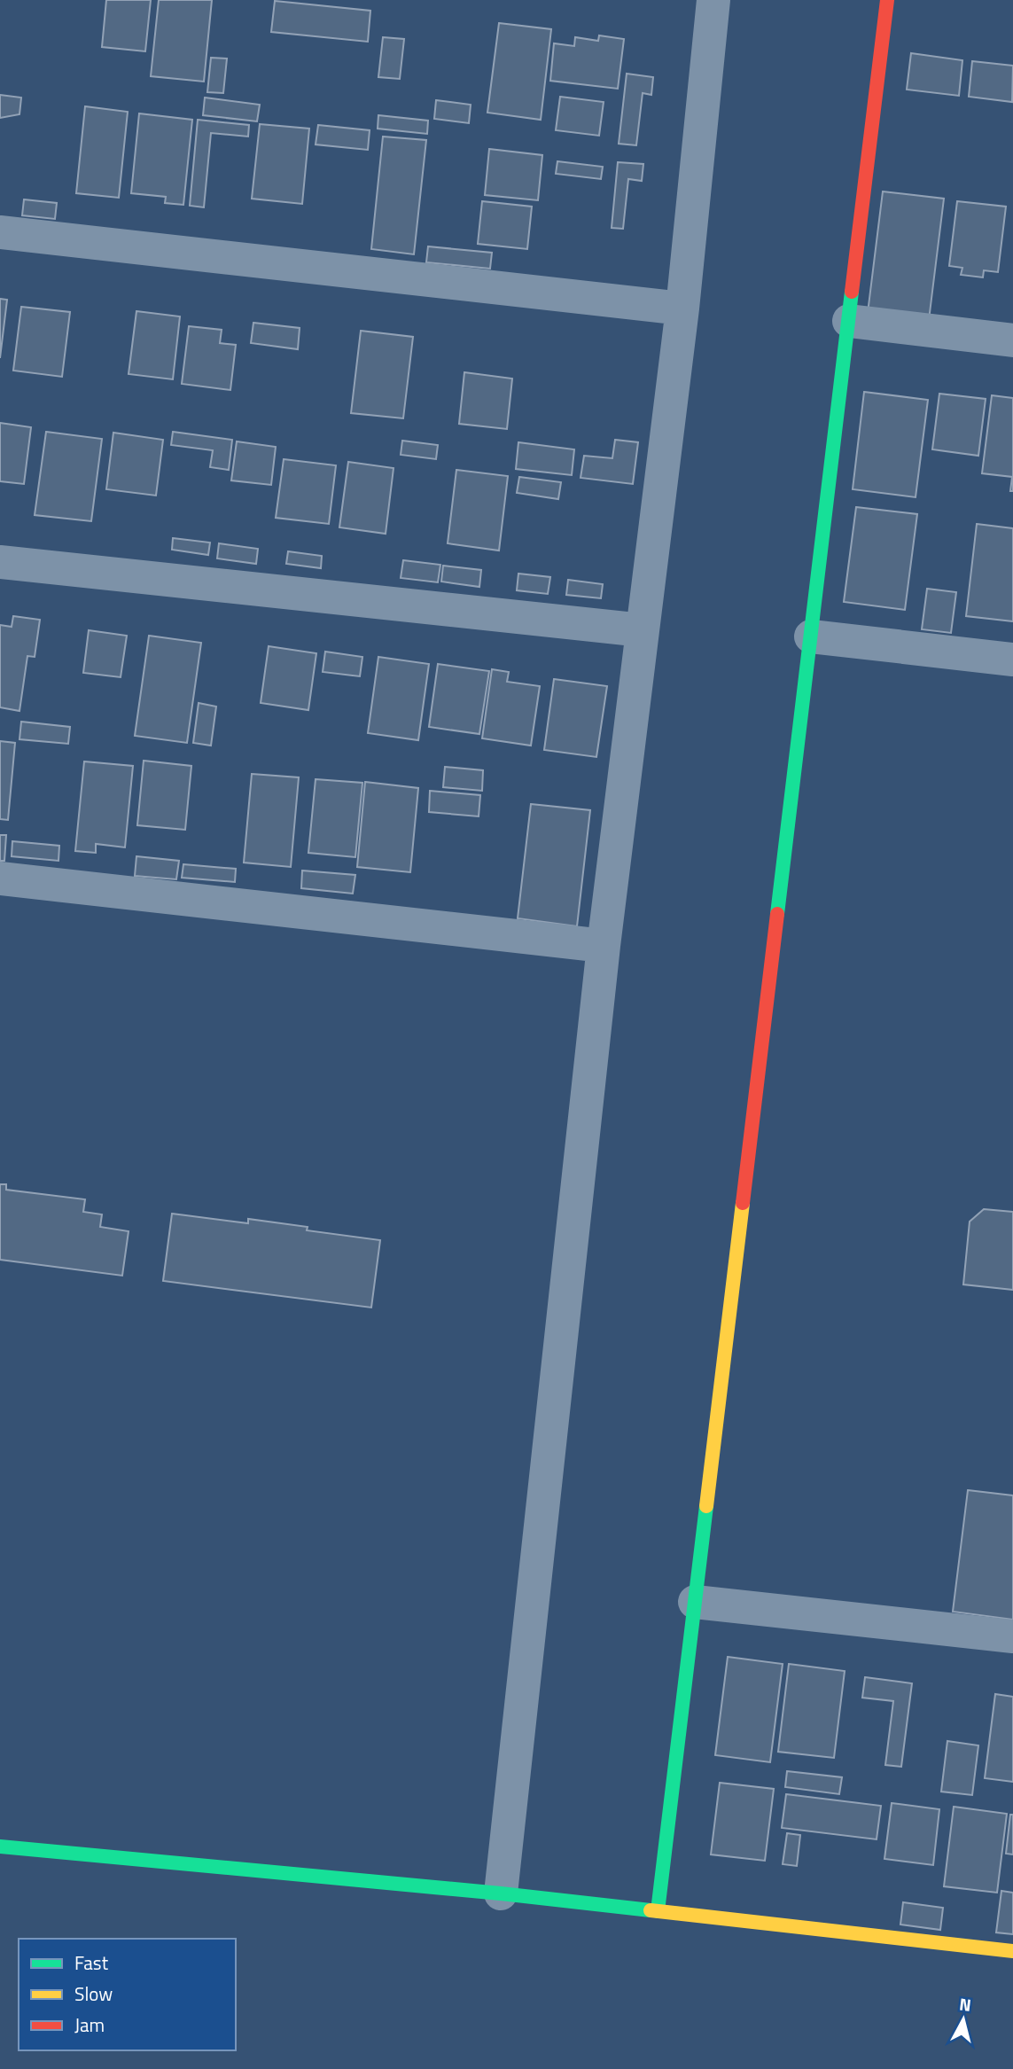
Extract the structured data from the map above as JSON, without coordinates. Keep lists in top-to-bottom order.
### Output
{
  "legend": ["Fast", "Slow", "Jam"],
  "north": "top"
}
